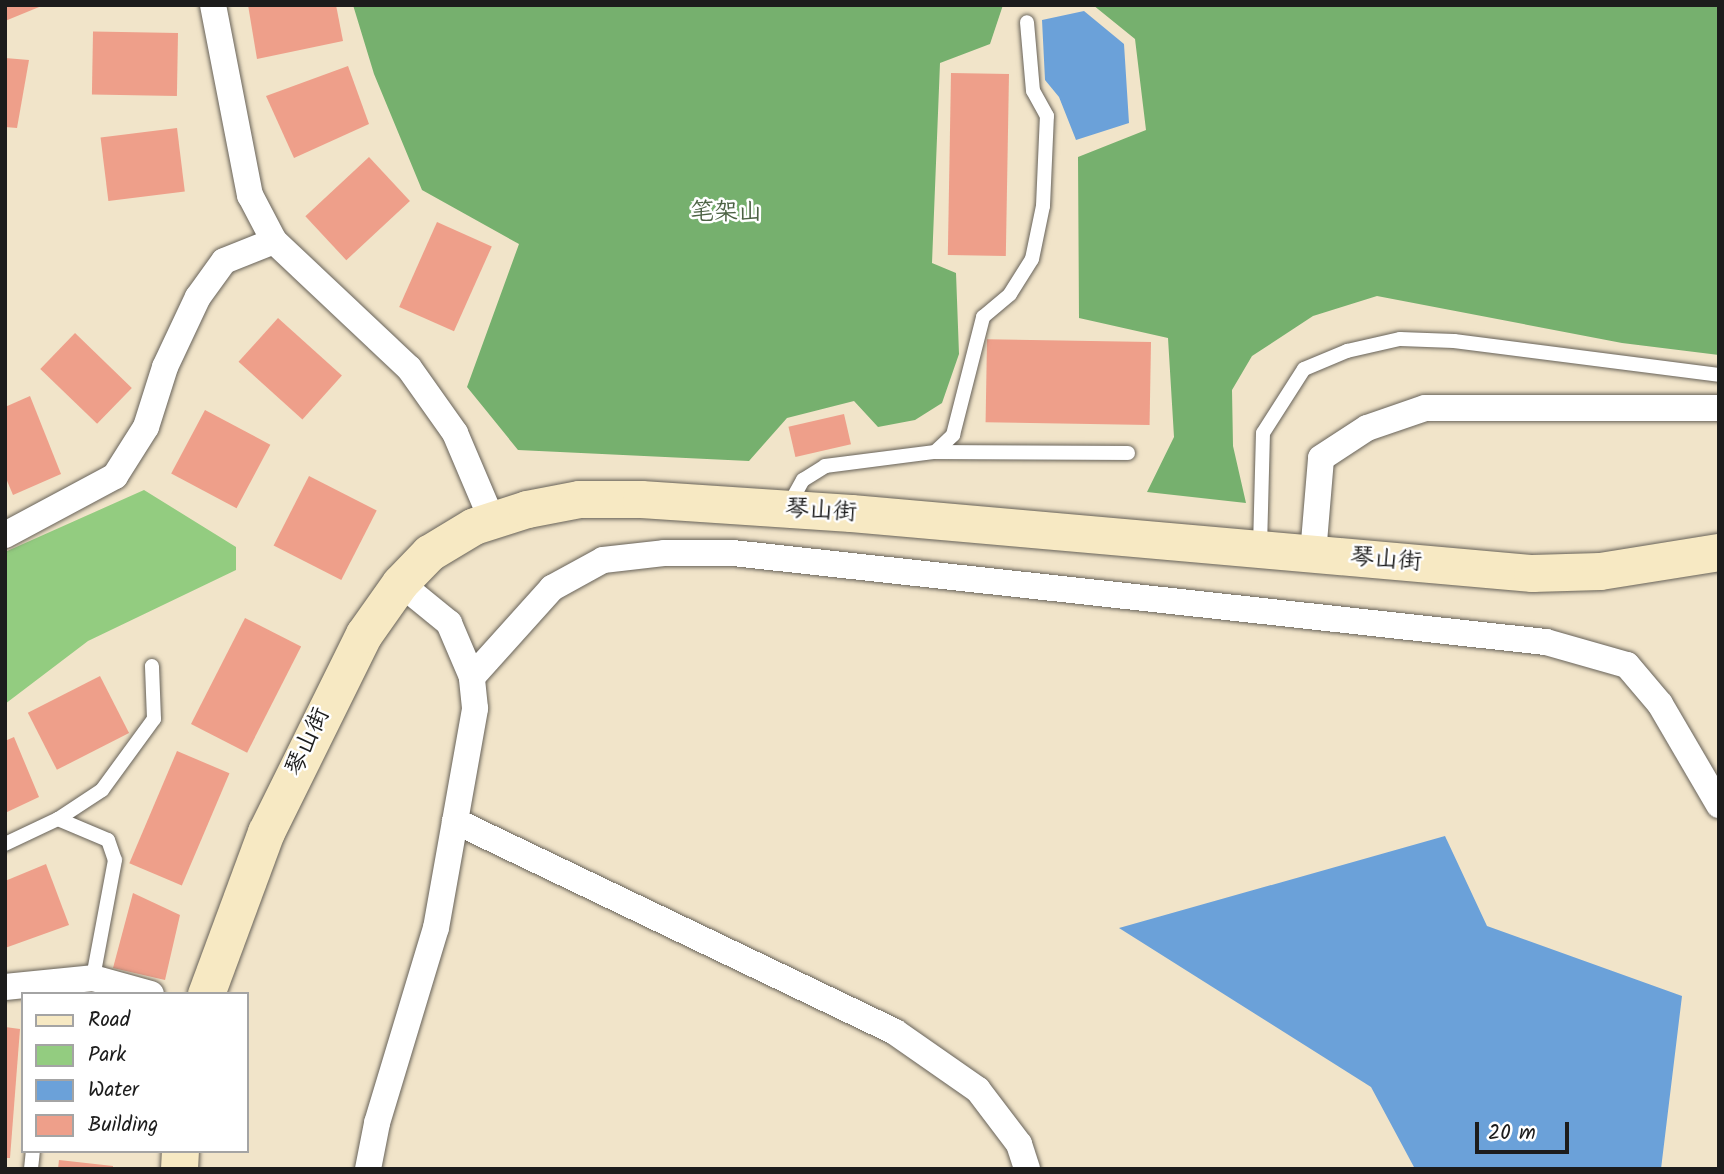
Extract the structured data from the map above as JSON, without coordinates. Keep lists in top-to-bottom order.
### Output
{
  "streets": {
    "street": ["琴山街"]
  },
  "parks": ["笔架山"],
  "legend": [
    "Road",
    "Park",
    "Water",
    "Building"
  ],
  "scale_bar": "20 m"
}
